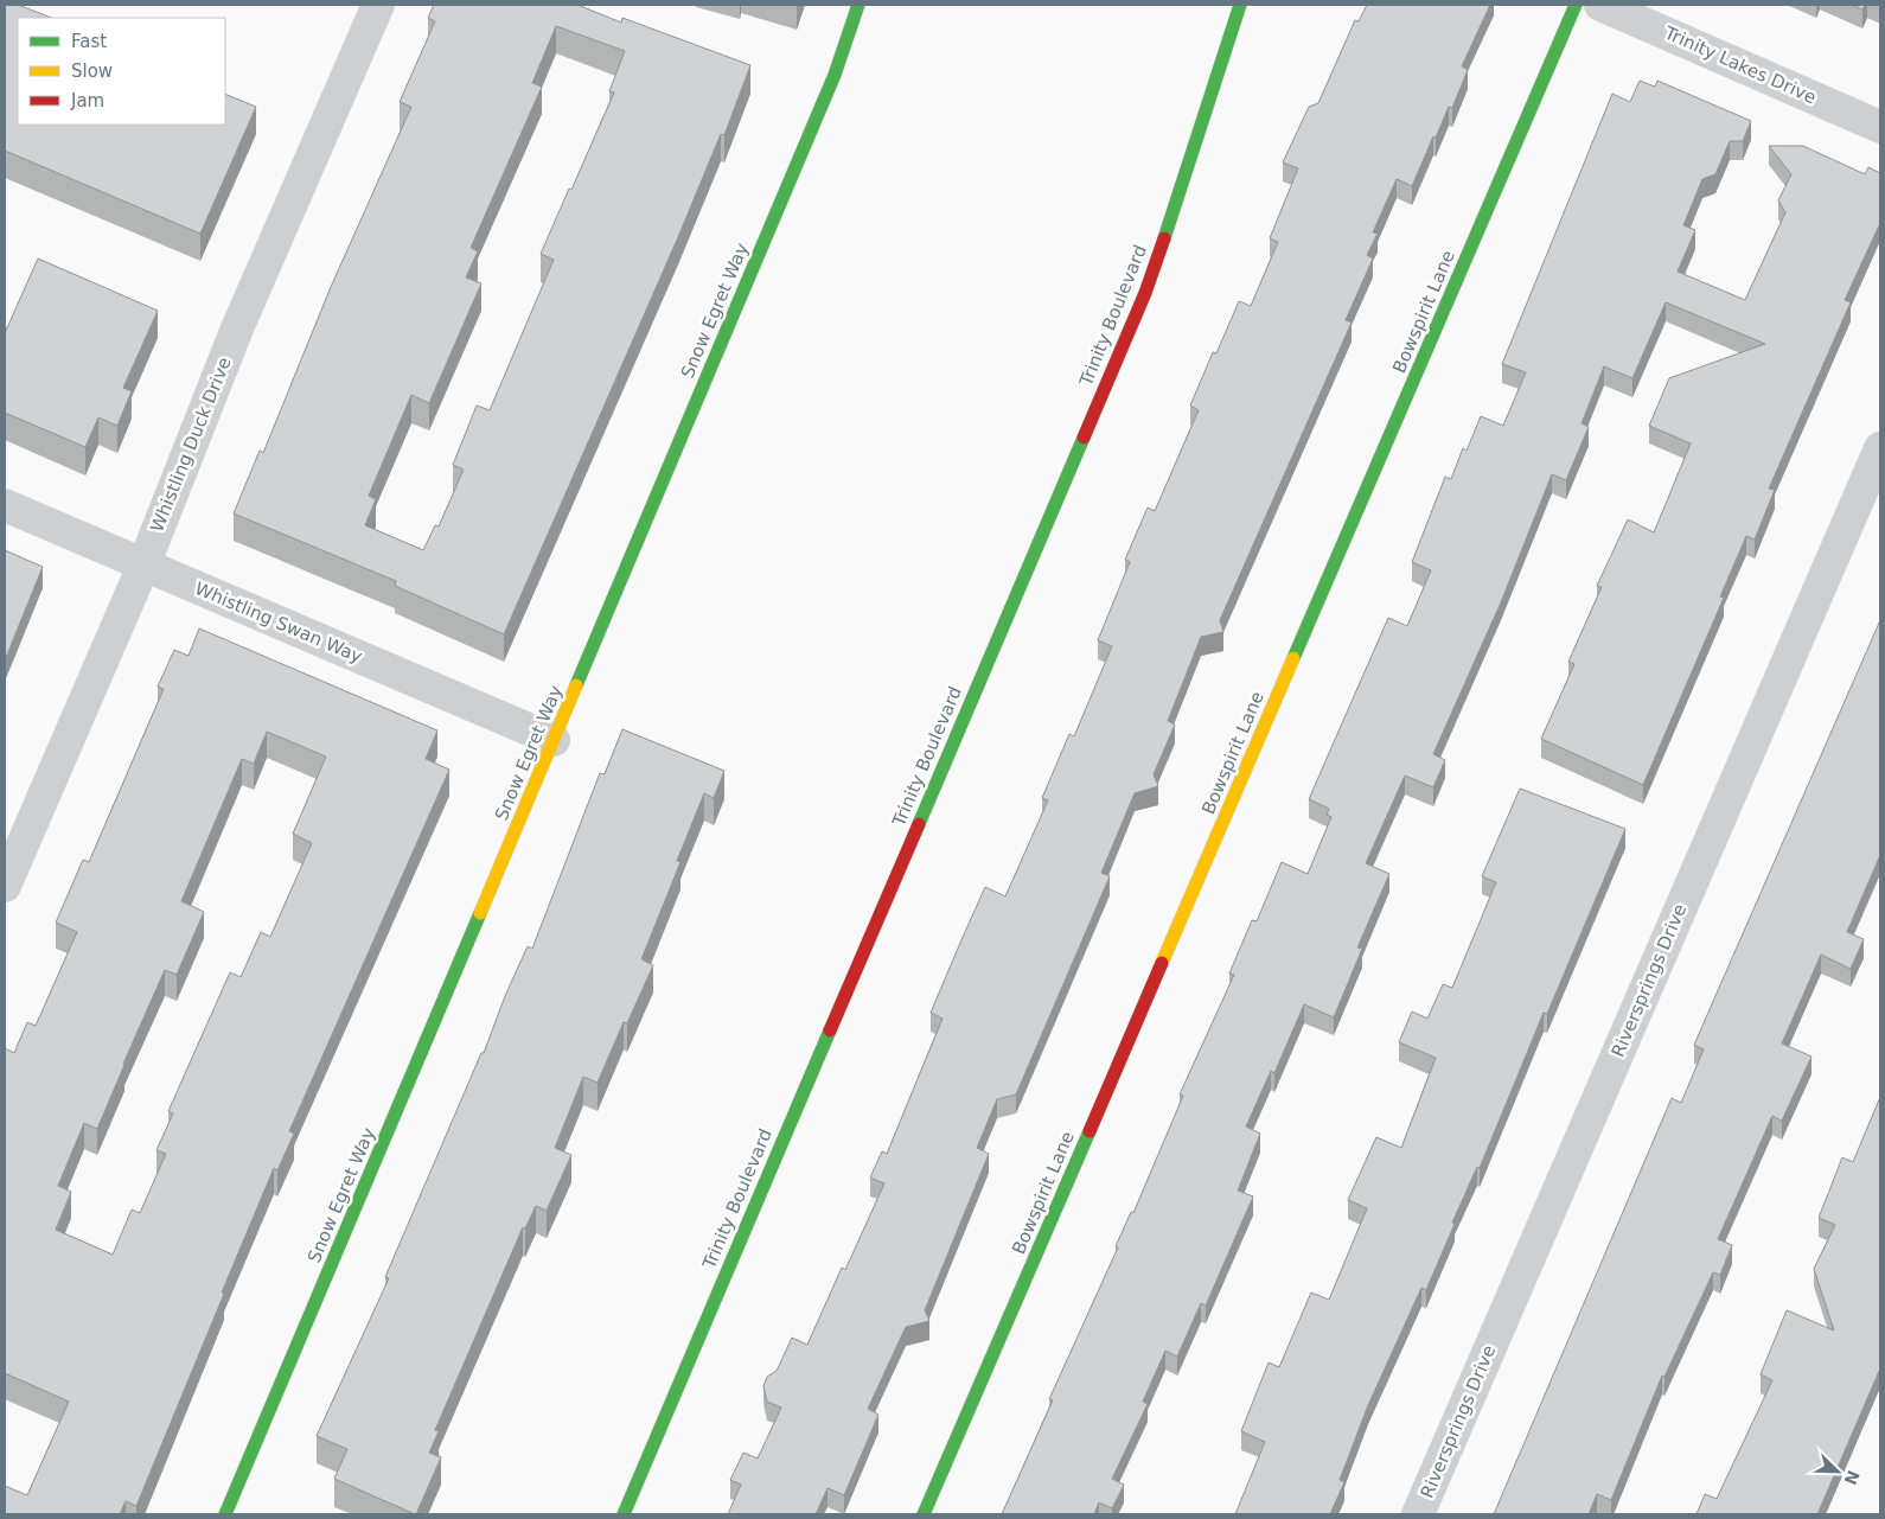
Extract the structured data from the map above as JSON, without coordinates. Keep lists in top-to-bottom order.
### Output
{
  "streets": {
    "street": [
      "Trinity Lakes Drive",
      "Snow Egret Way",
      "Bowspirit Lane",
      "Trinity Boulevard",
      "Whistling Duck Drive",
      "Whistling Swan Way",
      "Riversprings Drive"
    ]
  },
  "crossings": [
    ["Snow Egret Way", "Whistling Swan Way"],
    ["Whistling Duck Drive", "Whistling Swan Way"]
  ],
  "legend": ["Fast", "Slow", "Jam"],
  "north": "bottom right"
}
